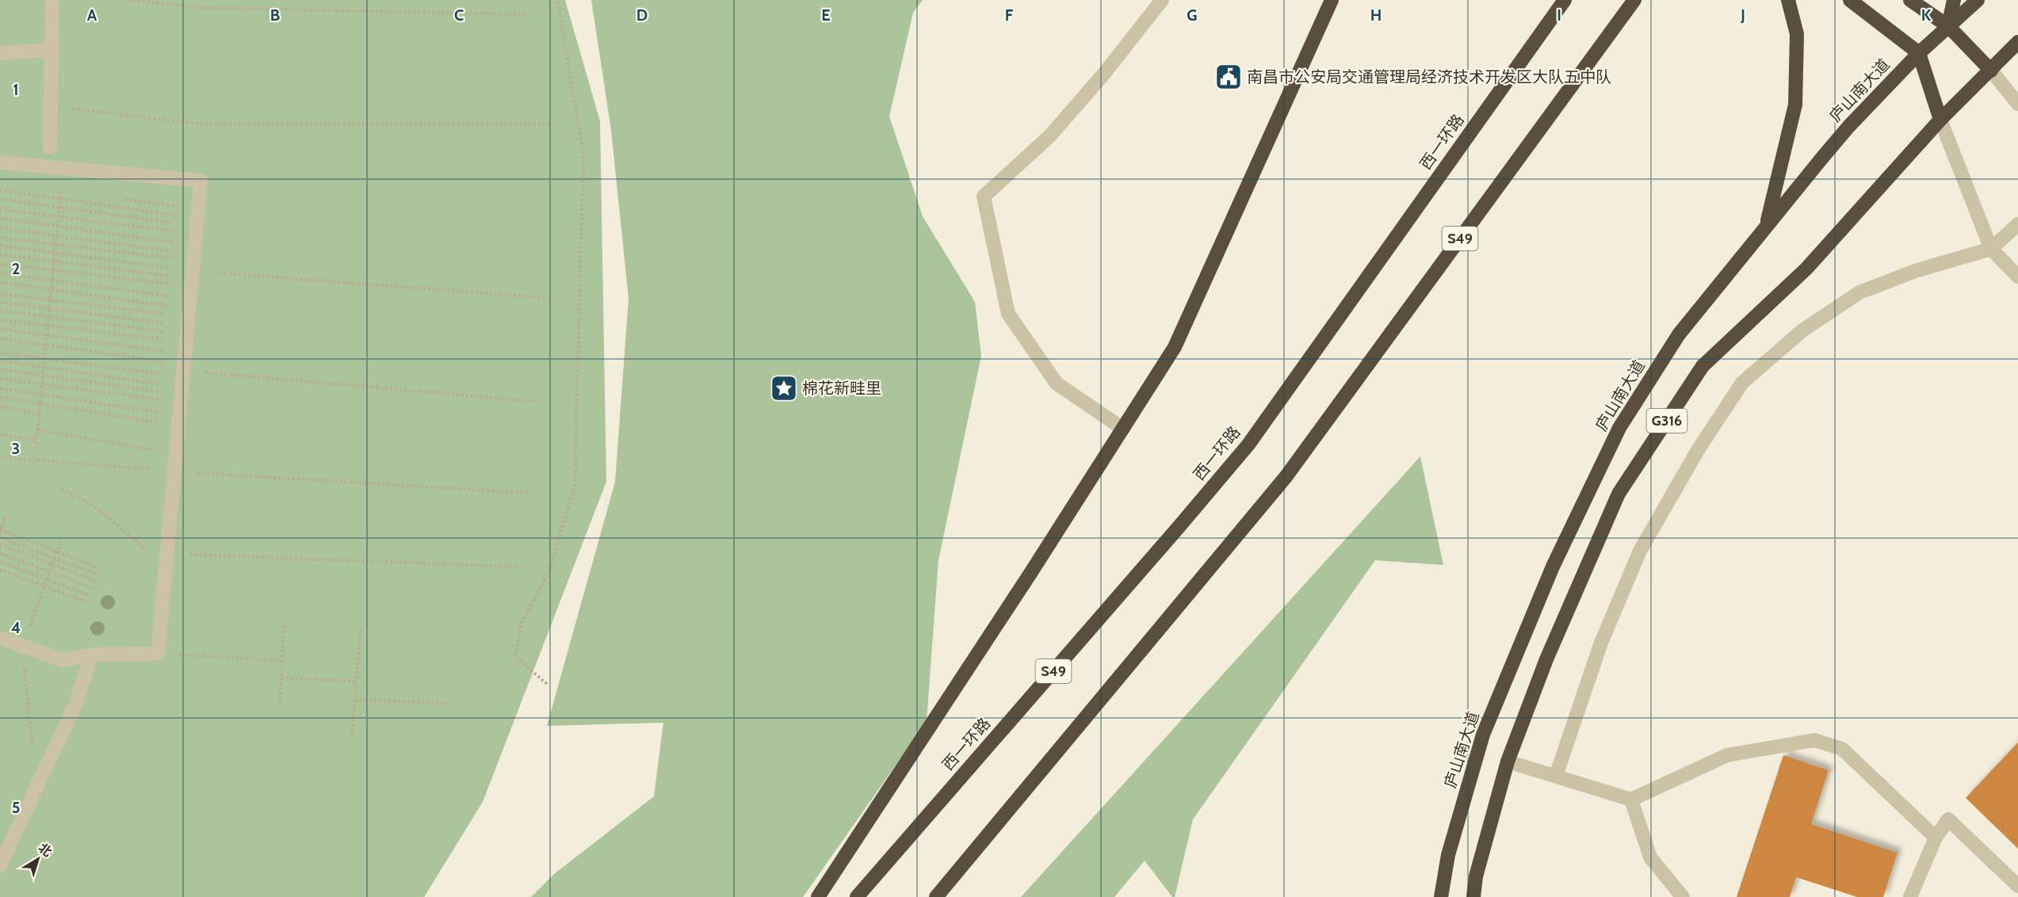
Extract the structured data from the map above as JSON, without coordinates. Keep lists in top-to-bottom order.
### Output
{
  "streets": {
    "highway": [
      "庐山南大道",
      "西一环路",
      "S49",
      "G316"
    ]
  },
  "places": {
    "public building": ["南昌市公安局交通管理局经济技术开发区大队五中队"],
    "place": ["棉花新畦里"]
  },
  "north": "top right",
  "grid": {
    "columns": [
      "A",
      "B",
      "C",
      "D",
      "E",
      "F",
      "G",
      "H",
      "I",
      "J",
      "K"
    ],
    "rows": [
      "1",
      "2",
      "3",
      "4",
      "5"
    ]
  }
}
